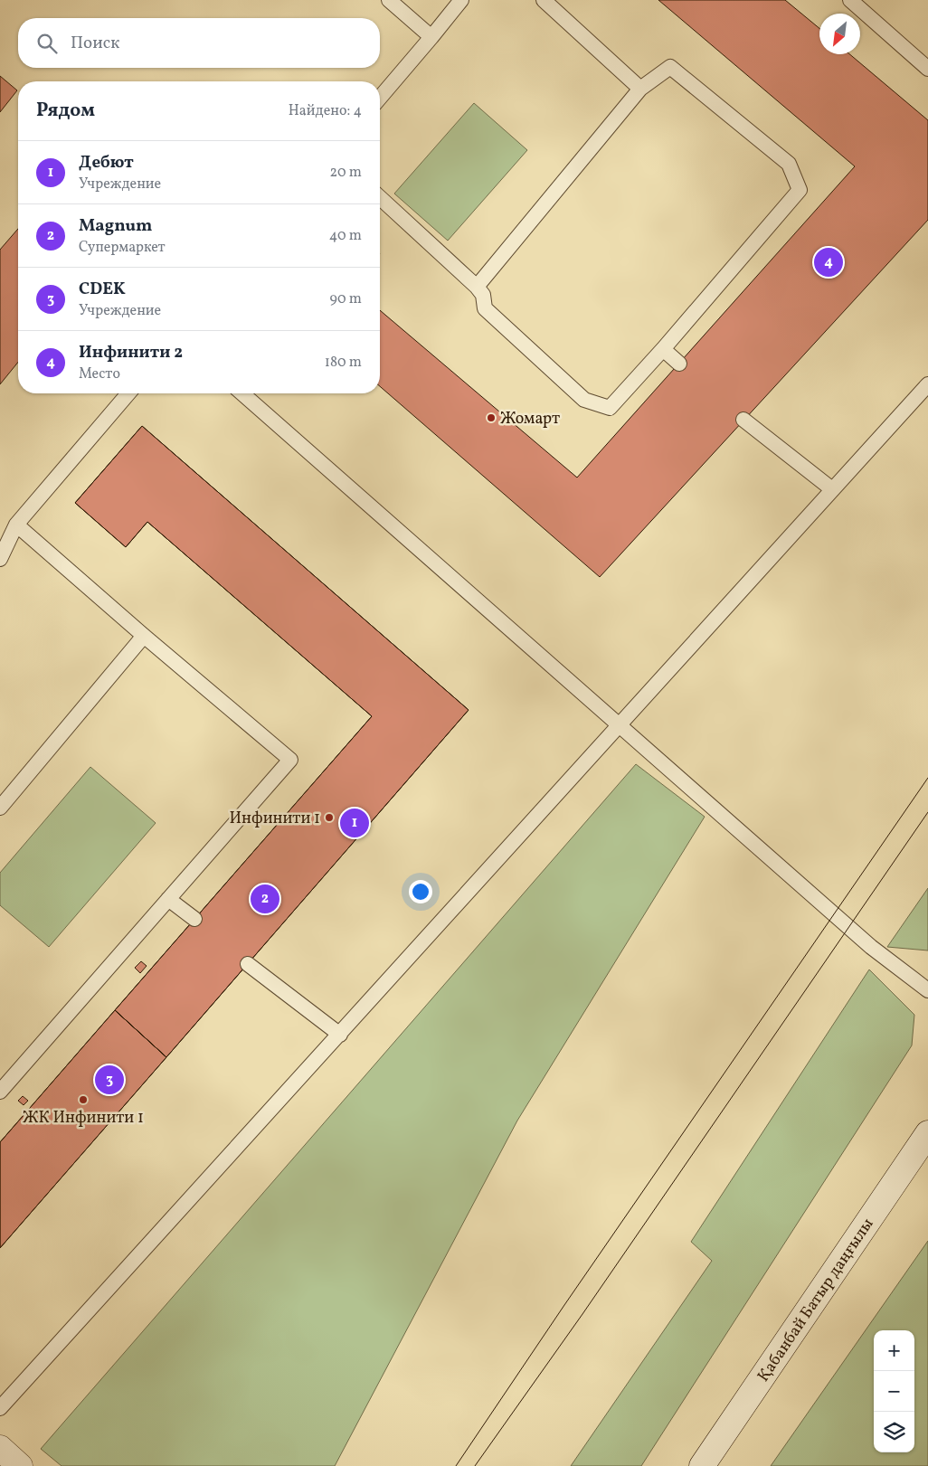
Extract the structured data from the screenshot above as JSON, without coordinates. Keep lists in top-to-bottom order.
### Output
{
  "streets": {
    "main road": ["Қабанбай Батыр даңғылы"]
  },
  "places": ["Жомарт", "Инфинити 1", "ЖК Инфинити 1"],
  "north": "bottom left",
  "page": {
    "search": "Поиск",
    "heading": ["Рядом", "Найдено: 4"],
    "list": [
      {
        "mark": "1",
        "name": "Дебют",
        "note": "Учреждение",
        "value": "20 m"
      },
      {
        "mark": "2",
        "name": "Magnum",
        "note": "Супермаркет",
        "value": "40 m"
      },
      {
        "mark": "3",
        "name": "CDEK",
        "note": "Учреждение",
        "value": "90 m"
      },
      {
        "mark": "4",
        "name": "Инфинити 2",
        "note": "Место",
        "value": "180 m"
      }
    ],
    "pins": [
      "4",
      "1",
      "2",
      "3"
    ],
    "map_buttons": ["+", "−"]
  }
}
